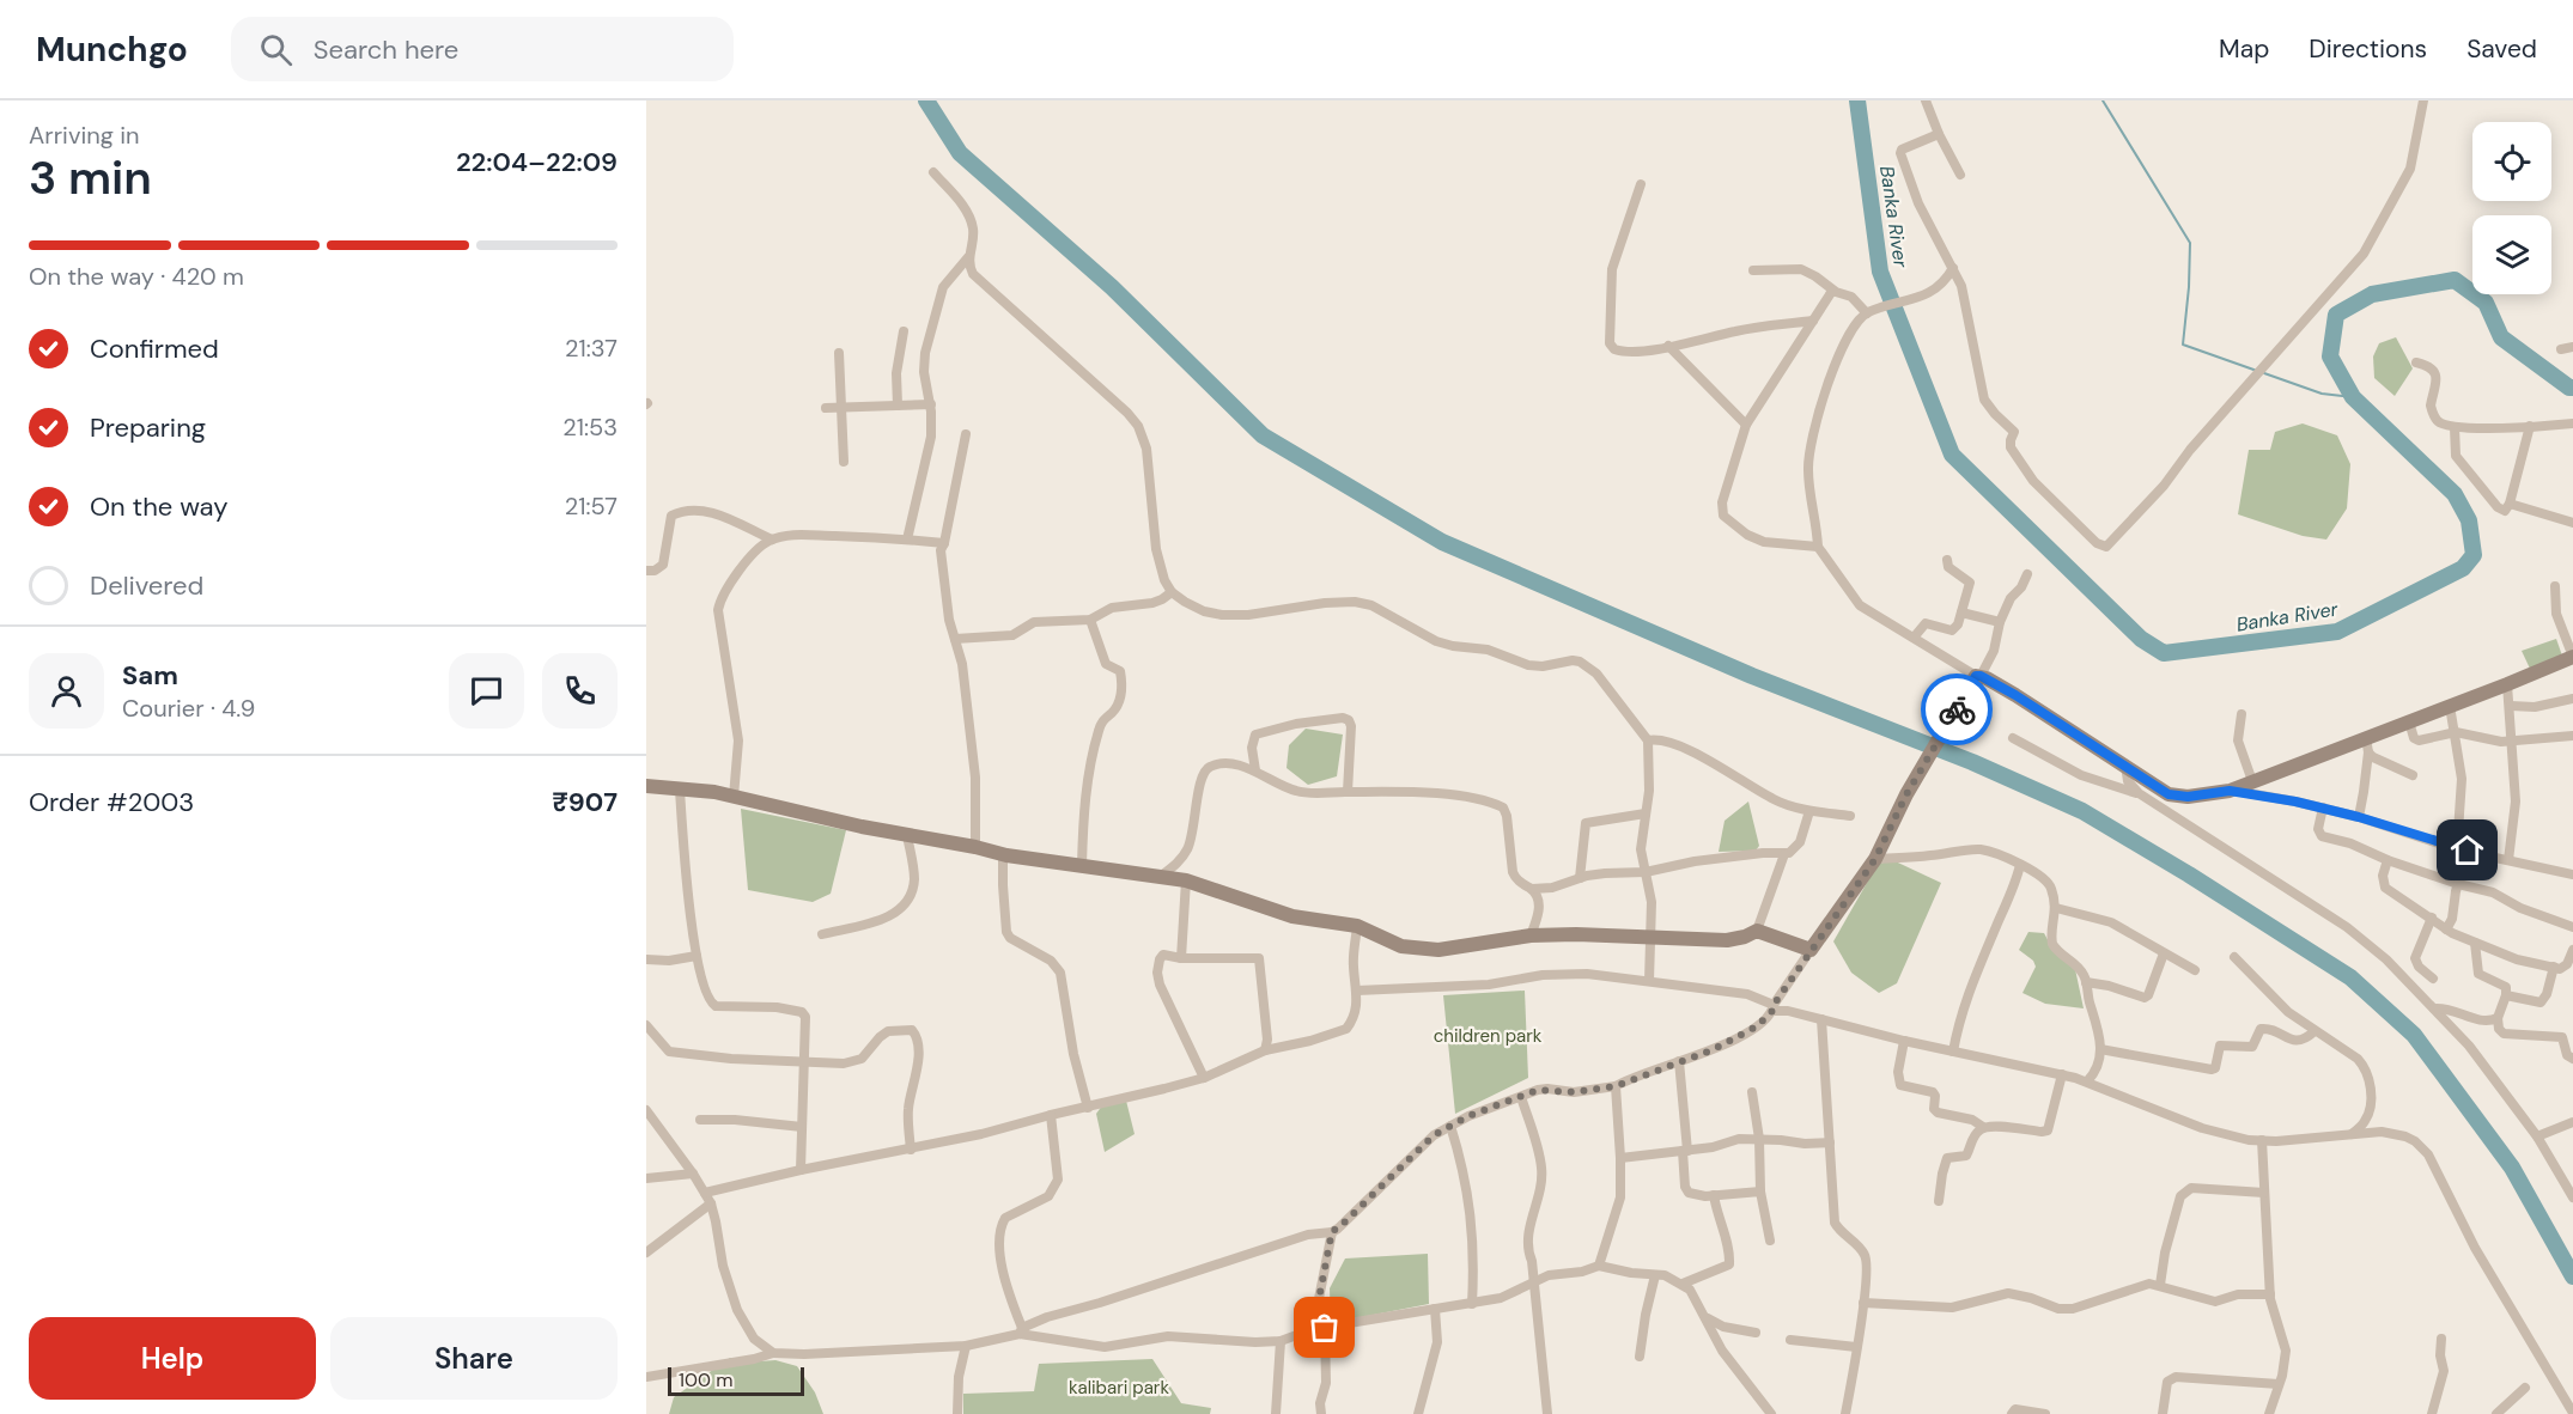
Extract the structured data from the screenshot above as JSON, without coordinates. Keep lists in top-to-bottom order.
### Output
{
  "water": ["Banka River"],
  "parks": ["children park", "kalibari park"],
  "scale_bar": "100 m",
  "page": {
    "header": "Munchgo",
    "search": "Search here",
    "nav": ["Map", "Directions", "Saved"],
    "heading": ["3 min", "Arriving in", "22:04–22:09"],
    "panel": [
      "Sam",
      "Courier · 4.9",
      "Order #2003",
      "₹907"
    ],
    "bar": "On the way · 420 m",
    "list": [
      ["Confirmed", "21:37"],
      ["Preparing", "21:53"],
      ["On the way", "21:57"],
      "Delivered"
    ],
    "buttons": ["Help", "Share"],
    "scale": "100 m"
  }
}
